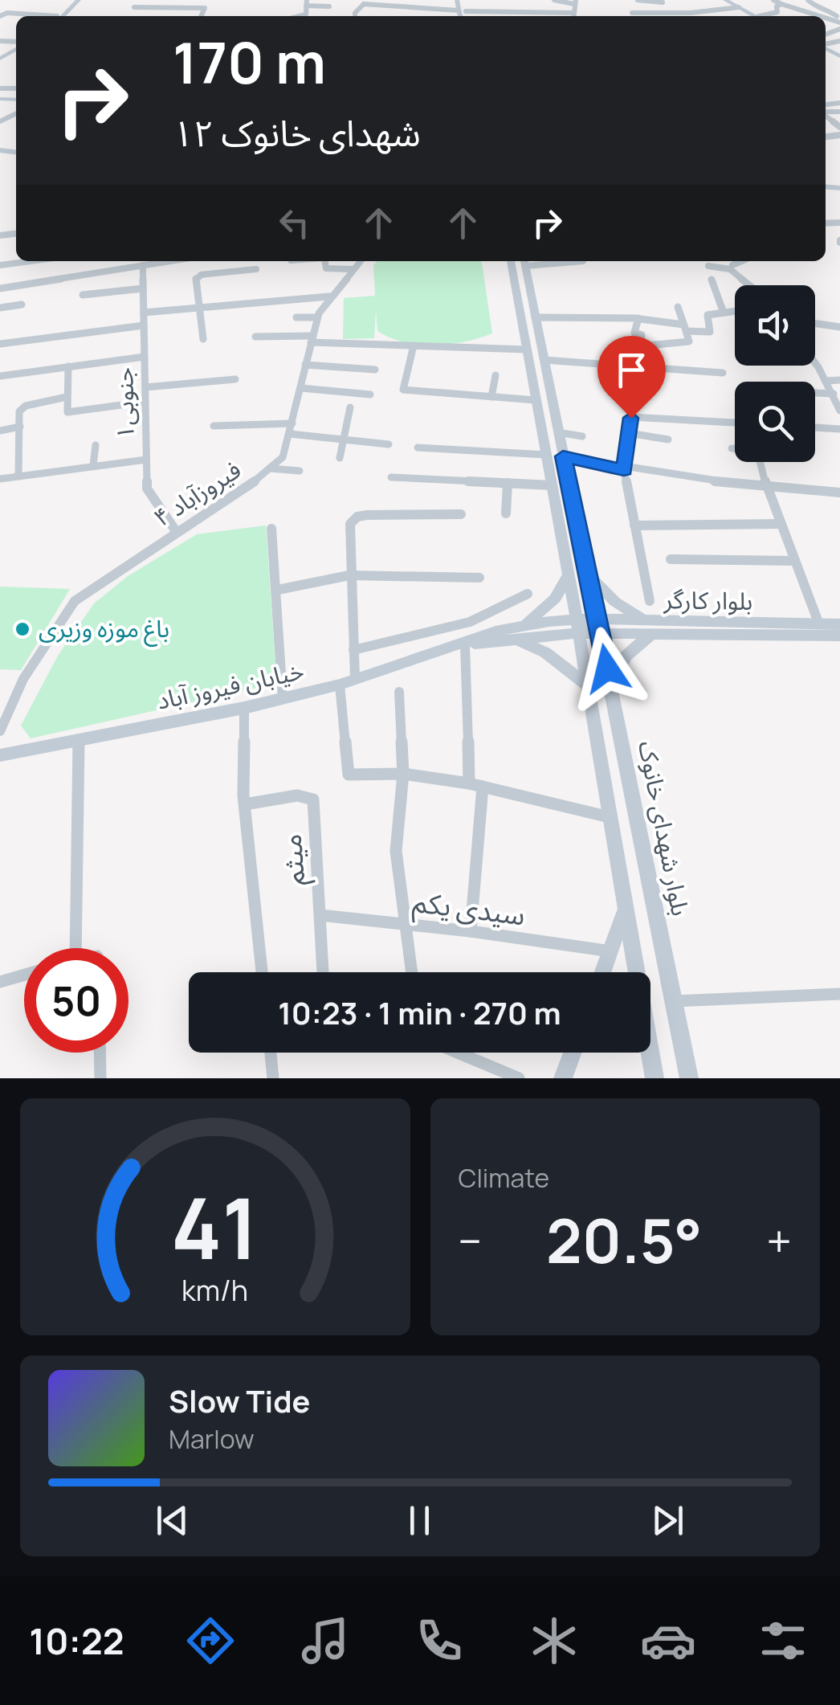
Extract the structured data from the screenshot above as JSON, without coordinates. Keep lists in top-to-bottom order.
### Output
{
  "streets": {
    "main road": ["بلوار کارگر", "خیابان فیروز آباد", "بلوار شهدای خانوک"],
    "street": [
      "جنوبی۱",
      "فیروزآباد ۴",
      "میثم",
      "سیدی یکم"
    ]
  },
  "crossings": [
    ["جنوبی۱", "فیروزآباد ۴"],
    ["بلوار کارگر", "خیابان فیروز آباد"],
    ["بلوار کارگر", "بلوار شهدای خانوک"],
    ["میثم", "سیدی یکم"]
  ],
  "places": ["باغ موزه وزیری"],
  "page": {
    "turn": ["170 m", "۱۲ شهدای خانوک"],
    "limit": "50",
    "trip": "10:23 · 1 min · 270 m",
    "tile": "Climate",
    "heat": ["−", "20.5°", "+"],
    "song": ["Slow Tide", "Marlow"],
    "tabs": "10:22",
    "gauge": ["41", "km/h"]
  }
}
